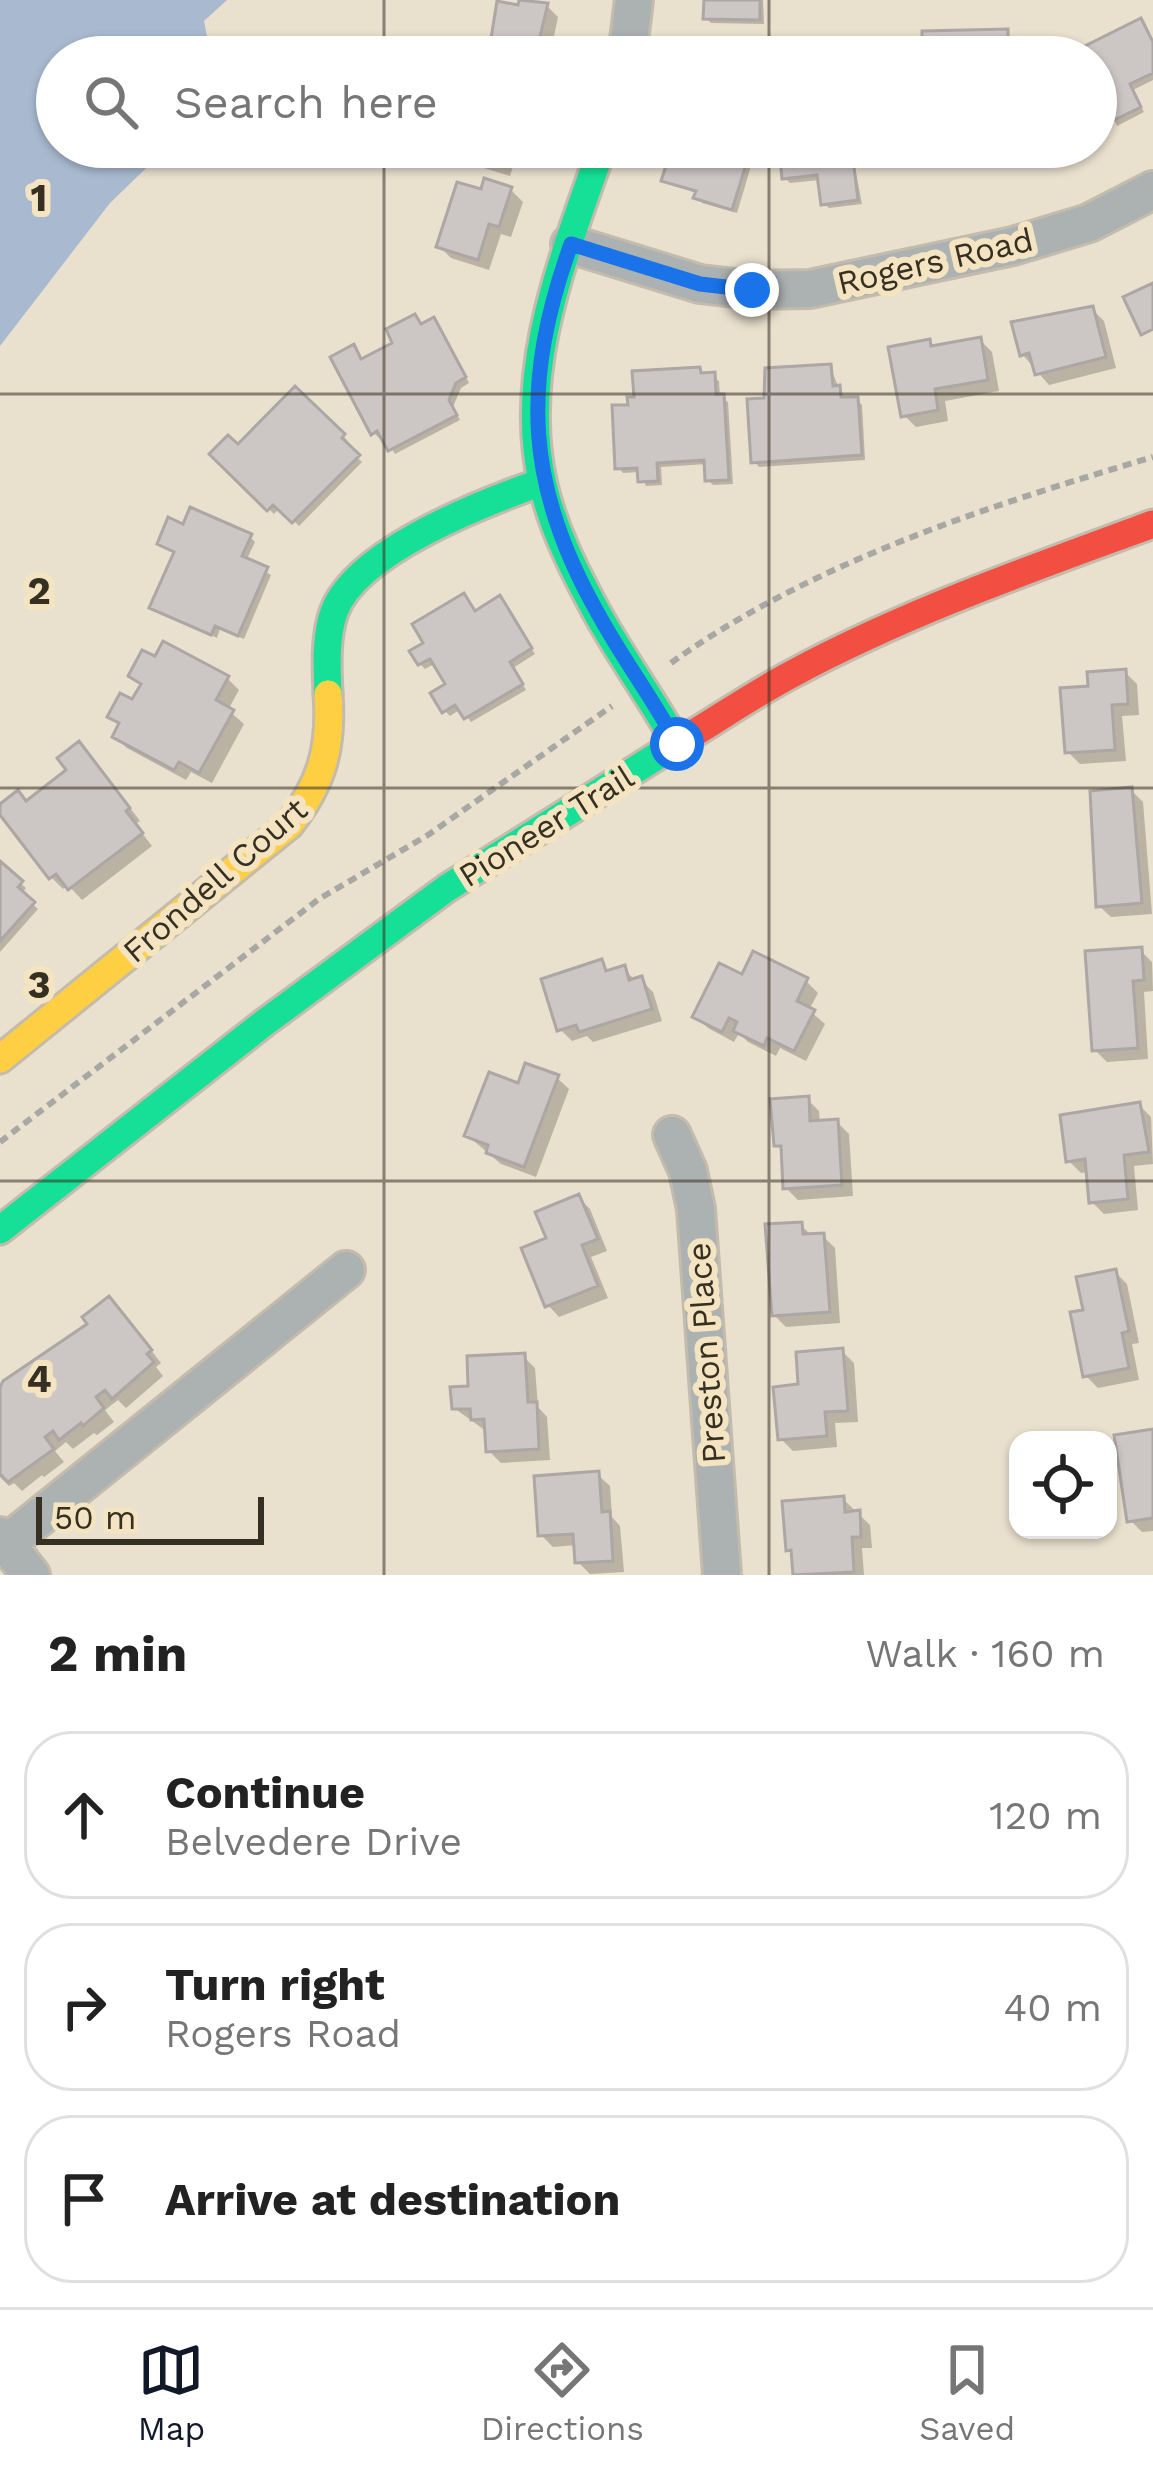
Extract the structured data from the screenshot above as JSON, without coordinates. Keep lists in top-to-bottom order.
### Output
{
  "streets": {
    "street": [
      "Rogers Road",
      "Pioneer Trail",
      "Frondell Court",
      "Preston Place"
    ]
  },
  "scale_bar": "50 m",
  "page": {
    "search": "Search here",
    "scale": "50 m",
    "heading": ["2 min", "Walk · 160 m"],
    "list": [
      ["Continue", "Belvedere Drive", "120 m"],
      ["Turn right", "Rogers Road", "40 m"],
      "Arrive at destination"
    ],
    "nav": ["Map", "Directions", "Saved"]
  },
  "grid": {
    "rows": [
      "1",
      "2",
      "3",
      "4"
    ]
  }
}
